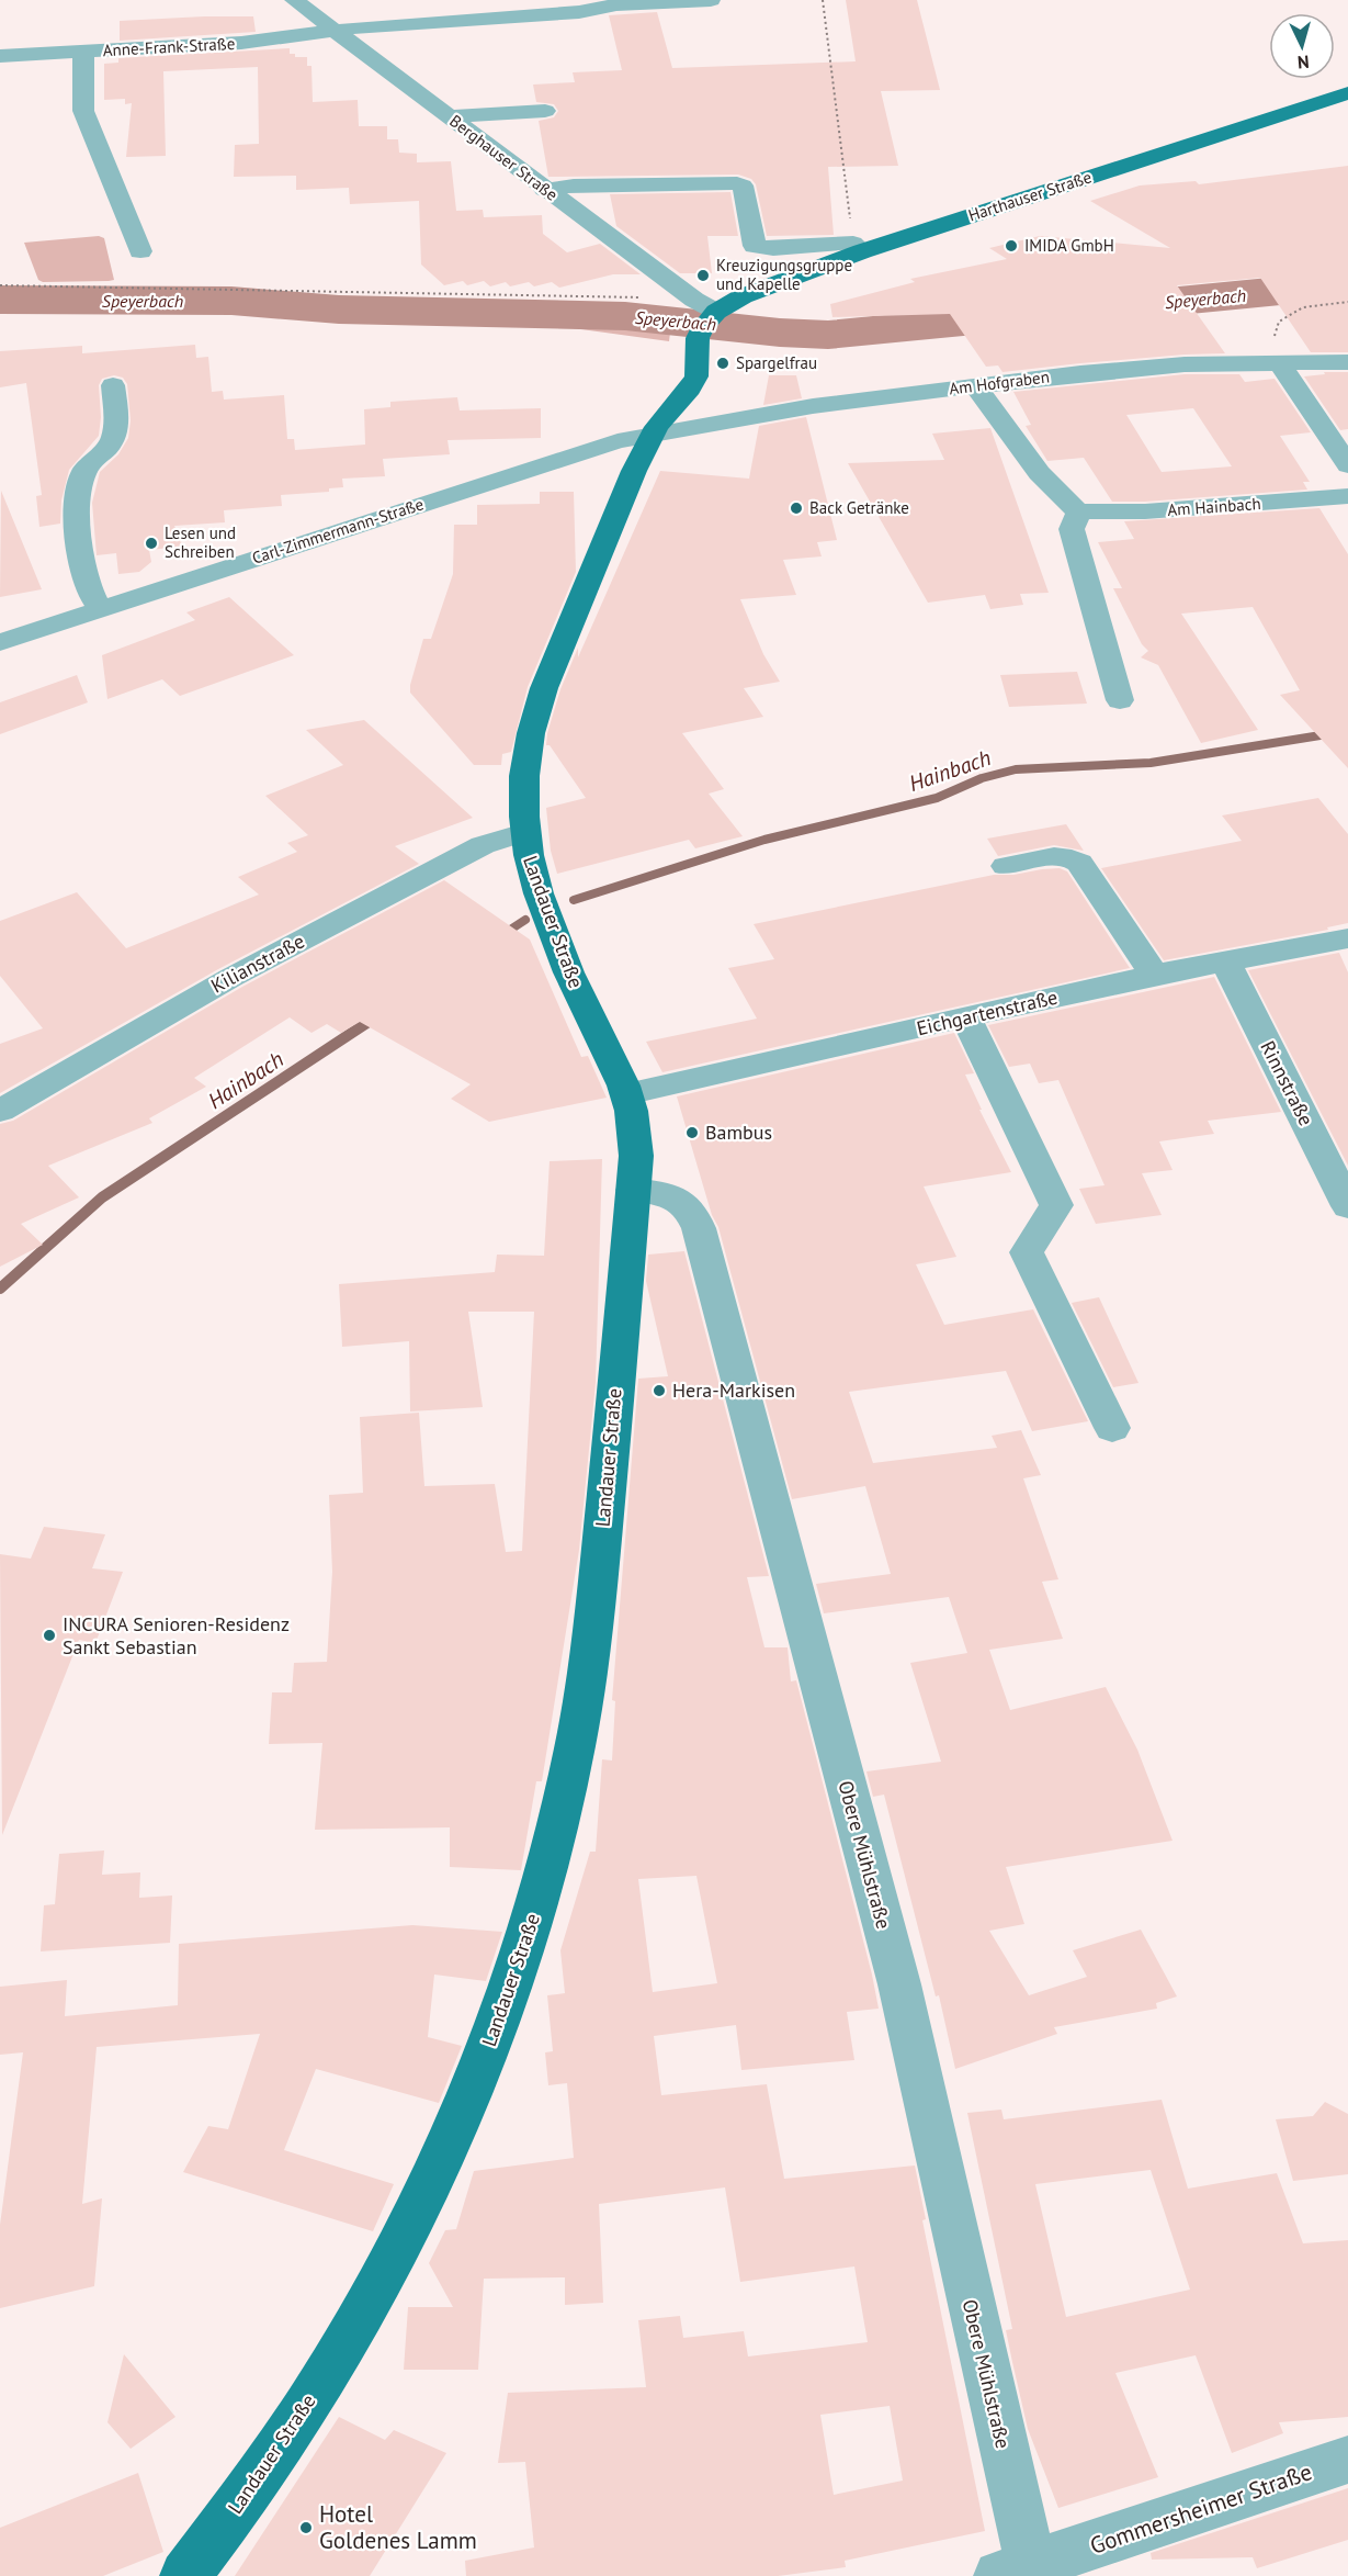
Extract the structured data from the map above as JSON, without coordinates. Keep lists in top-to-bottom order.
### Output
{
  "streets": {
    "main road": ["Harthauser Straße", "Landauer Straße"],
    "street": [
      "Anne-Frank-Straße",
      "Berghauser Straße",
      "Am Hofgraben",
      "Am Hainbach",
      "Carl-Zimmermann-Straße",
      "Kilianstraße",
      "Eichgartenstraße",
      "Rinnstraße",
      "Obere Mühlstraße",
      "Gommersheimer Straße"
    ]
  },
  "crossings": [
    ["Anne-Frank-Straße", "Berghauser Straße"],
    ["Berghauser Straße", "Harthauser Straße"],
    ["Berghauser Straße", "Landauer Straße"],
    ["Harthauser Straße", "Landauer Straße"],
    ["Am Hofgraben", "Carl-Zimmermann-Straße"],
    ["Am Hofgraben", "Landauer Straße"],
    ["Carl-Zimmermann-Straße", "Landauer Straße"],
    ["Landauer Straße", "Kilianstraße"],
    ["Landauer Straße", "Eichgartenstraße"],
    ["Landauer Straße", "Obere Mühlstraße"],
    ["Eichgartenstraße", "Rinnstraße"],
    ["Obere Mühlstraße", "Gommersheimer Straße"]
  ],
  "water": ["Speyerbach", "Hainbach"],
  "places": [
    "IMIDA GmbH",
    "Kreuzigungsgruppe und Kapelle",
    "Spargelfrau",
    "Back Getränke",
    "Lesen und Schreiben",
    "Bambus",
    "Hera-Markisen",
    "INCURA Senioren-Residenz Sankt Sebastian",
    "Hotel Goldenes Lamm"
  ],
  "north": "bottom"
}
